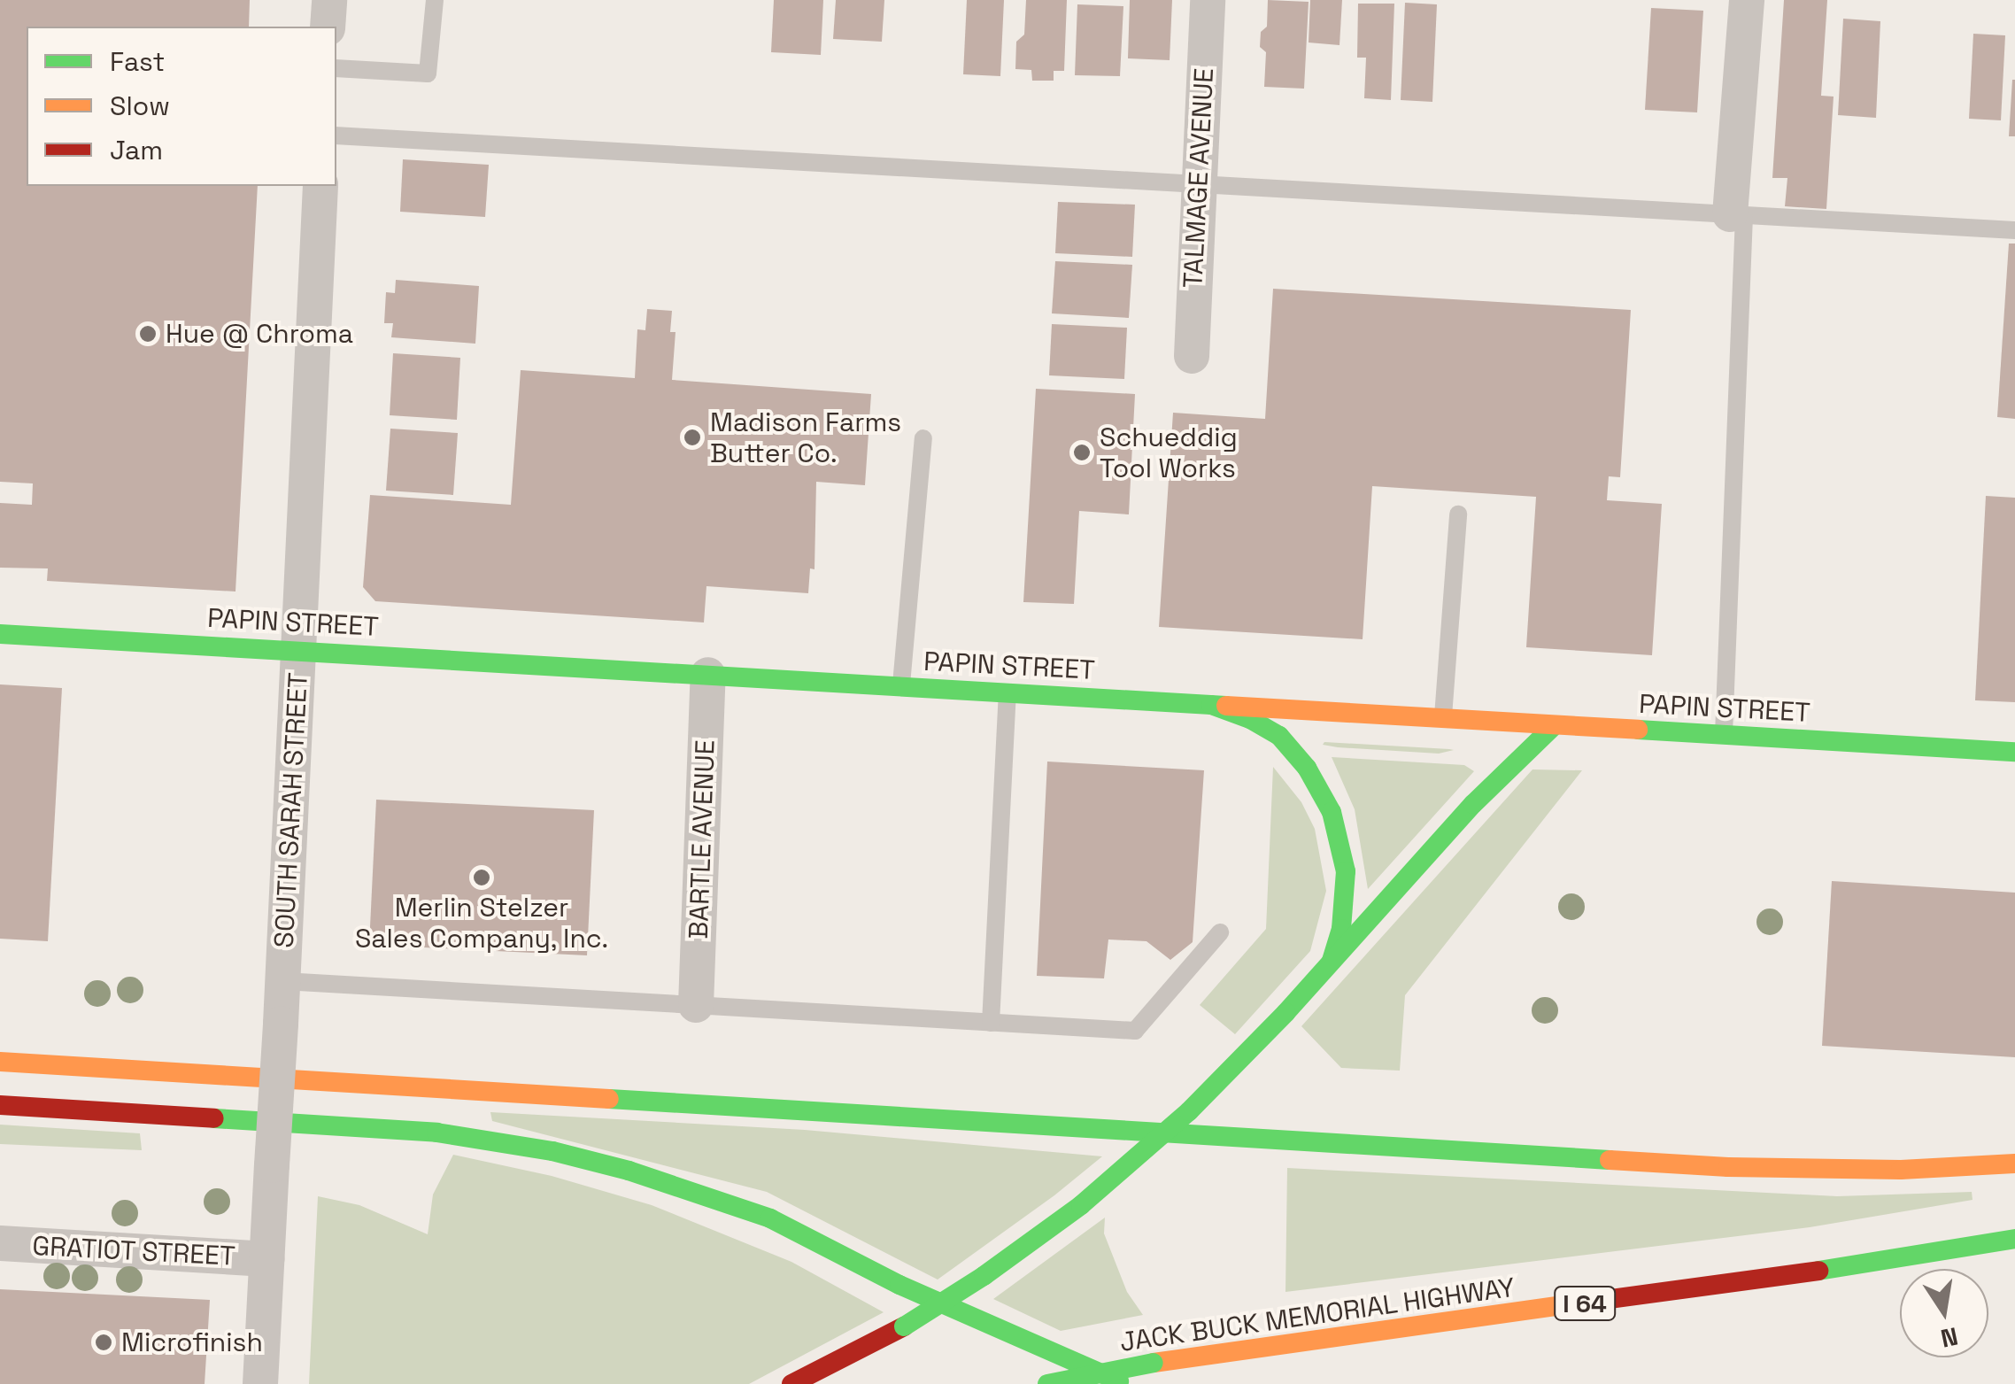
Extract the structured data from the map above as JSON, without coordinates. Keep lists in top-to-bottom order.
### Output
{
  "streets": {
    "main road": ["PAPIN STREET", "I 64", "JACK BUCK MEMORIAL HIGHWAY"],
    "street": [
      "TALMAGE AVENUE",
      "SOUTH SARAH STREET",
      "BARTLE AVENUE",
      "GRATIOT STREET"
    ]
  },
  "crossings": [
    ["PAPIN STREET", "SOUTH SARAH STREET"],
    ["PAPIN STREET", "BARTLE AVENUE"],
    ["SOUTH SARAH STREET", "GRATIOT STREET"]
  ],
  "places": [
    "Hue @ Chroma",
    "Madison Farms Butter Co.",
    "Schueddig Tool Works",
    "Merlin Stelzer Sales Company, Inc.",
    "Microfinish"
  ],
  "legend": ["Fast", "Slow", "Jam"],
  "north": "bottom"
}
